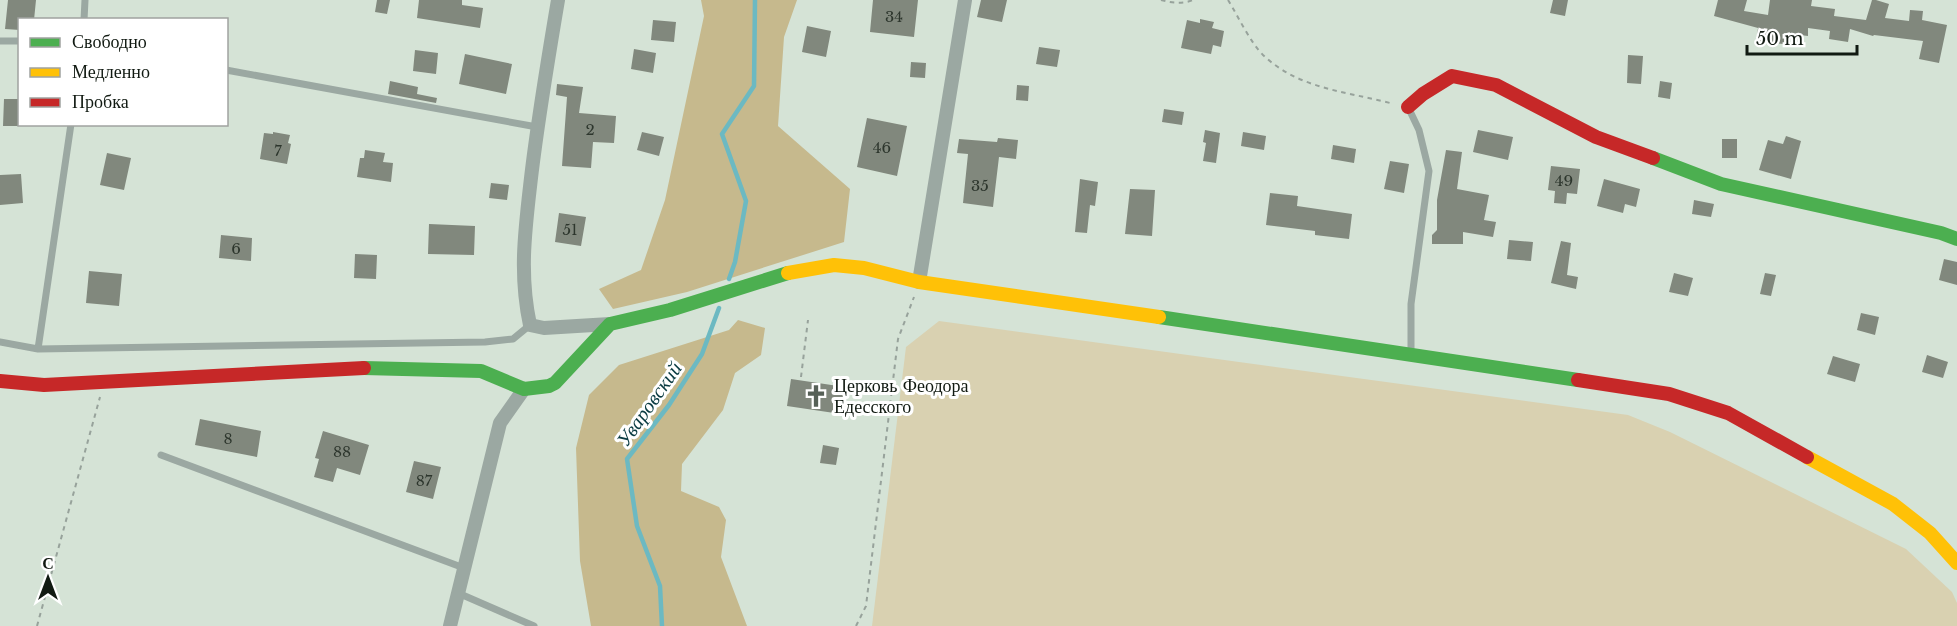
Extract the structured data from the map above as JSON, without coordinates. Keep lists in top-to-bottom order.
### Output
{
  "water": ["Уваровский"],
  "places": {
    "church": ["Церковь Феодора Едесского"]
  },
  "house_numbers": [
    "34",
    "2",
    "46",
    "7",
    "49",
    "35",
    "51",
    "6",
    "8",
    "88",
    "87"
  ],
  "legend": ["Свободно", "Медленно", "Пробка"],
  "scale_bar": "50 m",
  "north": "top"
}
